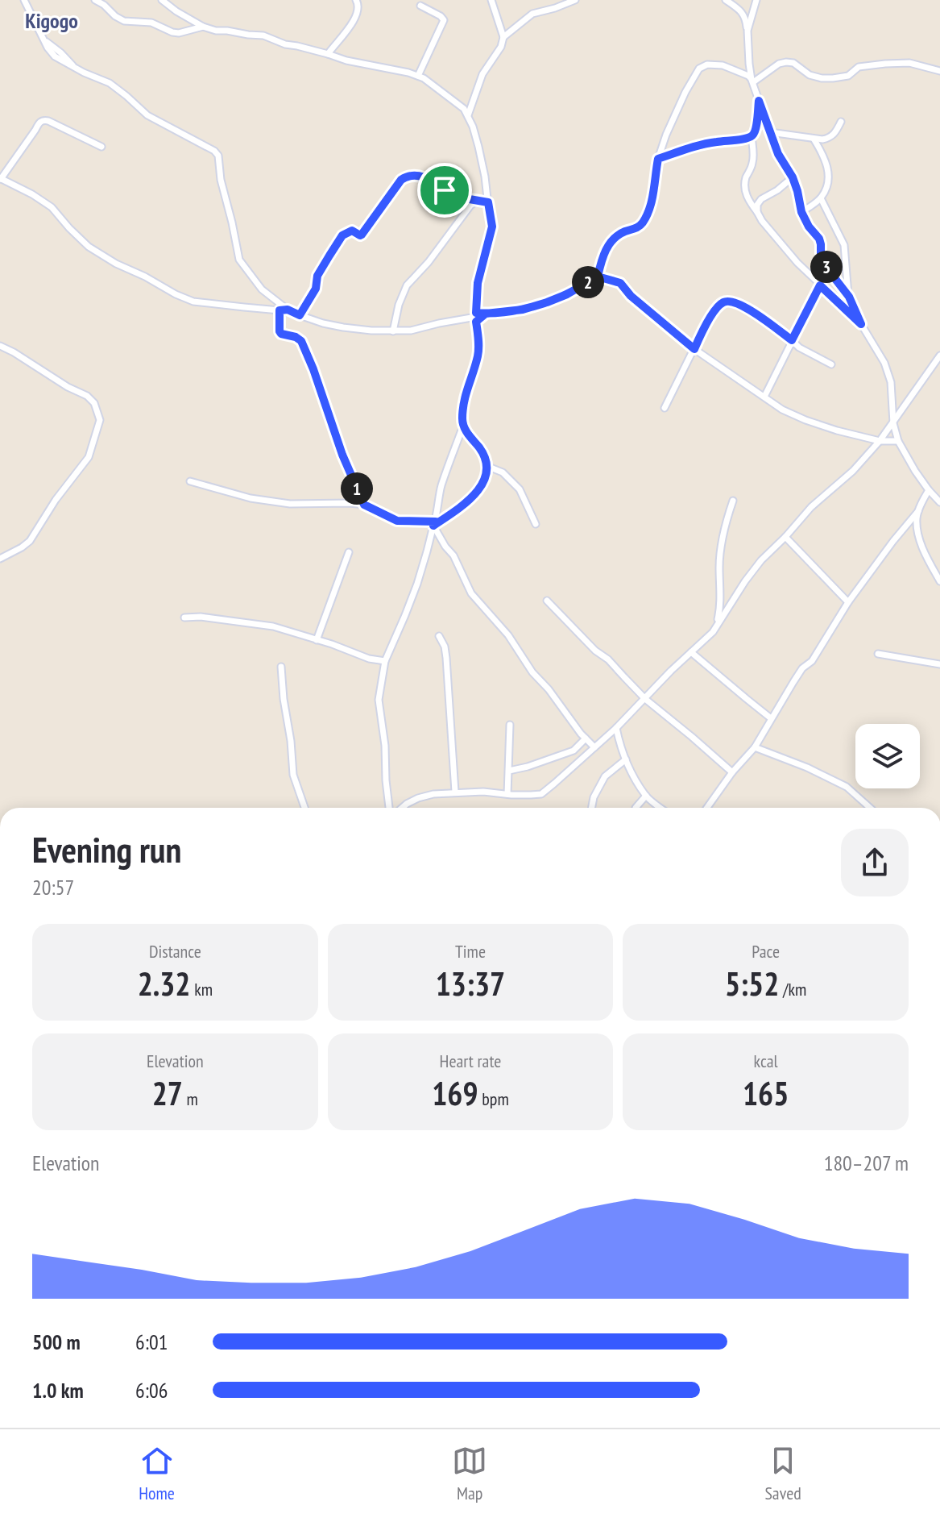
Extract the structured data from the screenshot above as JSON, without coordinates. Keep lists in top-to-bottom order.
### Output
{
  "districts": ["Kigogo"],
  "page": {
    "pins": ["3", "2", "1"],
    "heading": ["Evening run", "20:57"],
    "stats": [
      ["Distance", "2.32 km"],
      ["Time", "13:37"],
      ["Pace", "5:52 /km"],
      ["Elevation", "27 m"],
      ["Heart rate", "169 bpm"],
      ["kcal", "165"]
    ],
    "chart": ["Elevation", "180–207 m"],
    "list": [
      {
        "name": "500 m",
        "note": "6:01"
      },
      {
        "name": "1.0 km",
        "note": "6:06"
      }
    ],
    "tabs": ["Home", "Map", "Saved"]
  }
}
